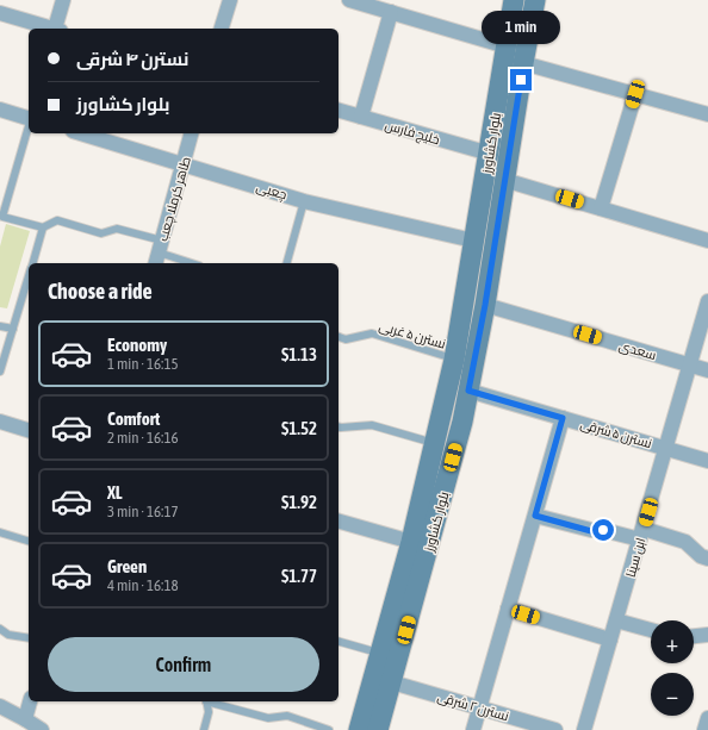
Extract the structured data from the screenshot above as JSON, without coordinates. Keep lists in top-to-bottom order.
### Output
{
  "streets": {
    "main road": ["بلوار کشاورز"],
    "street": [
      "خلیج فارس",
      "چعبی",
      "طاهر کرملا چعب",
      "سعدی",
      "نسترن ۵ شرقی",
      "ابن سینا",
      "نسترن ۲ شرقی"
    ],
    "lane": ["نسترن ۵ غربی"]
  },
  "crossings": [
    ["خلیج فارس", "بلوار کشاورز"],
    ["بلوار کشاورز", "چعبی"],
    ["بلوار کشاورز", "نسترن ۵ غربی"],
    ["بلوار کشاورز", "سعدی"],
    ["بلوار کشاورز", "نسترن ۵ شرقی"],
    ["بلوار کشاورز", "نسترن ۲ شرقی"],
    ["چعبی", "طاهر کرملا چعب"],
    ["سعدی", "ابن سینا"],
    ["نسترن ۵ شرقی", "ابن سینا"]
  ],
  "page": {
    "bubble": "1 min",
    "banner": ["نسترن ۴ شرقی", "بلوار کشاورز"],
    "heading": "Choose a ride",
    "list": [
      {
        "name": "Economy",
        "note": "1 min · 16:15",
        "value": "$1.13"
      },
      {
        "name": "Comfort",
        "note": "2 min · 16:16",
        "value": "$1.52"
      },
      {
        "name": "XL",
        "note": "3 min · 16:17",
        "value": "$1.92"
      },
      {
        "name": "Green",
        "note": "4 min · 16:18",
        "value": "$1.77"
      }
    ],
    "map_buttons": ["+", "−"],
    "buttons": "Confirm"
  }
}
